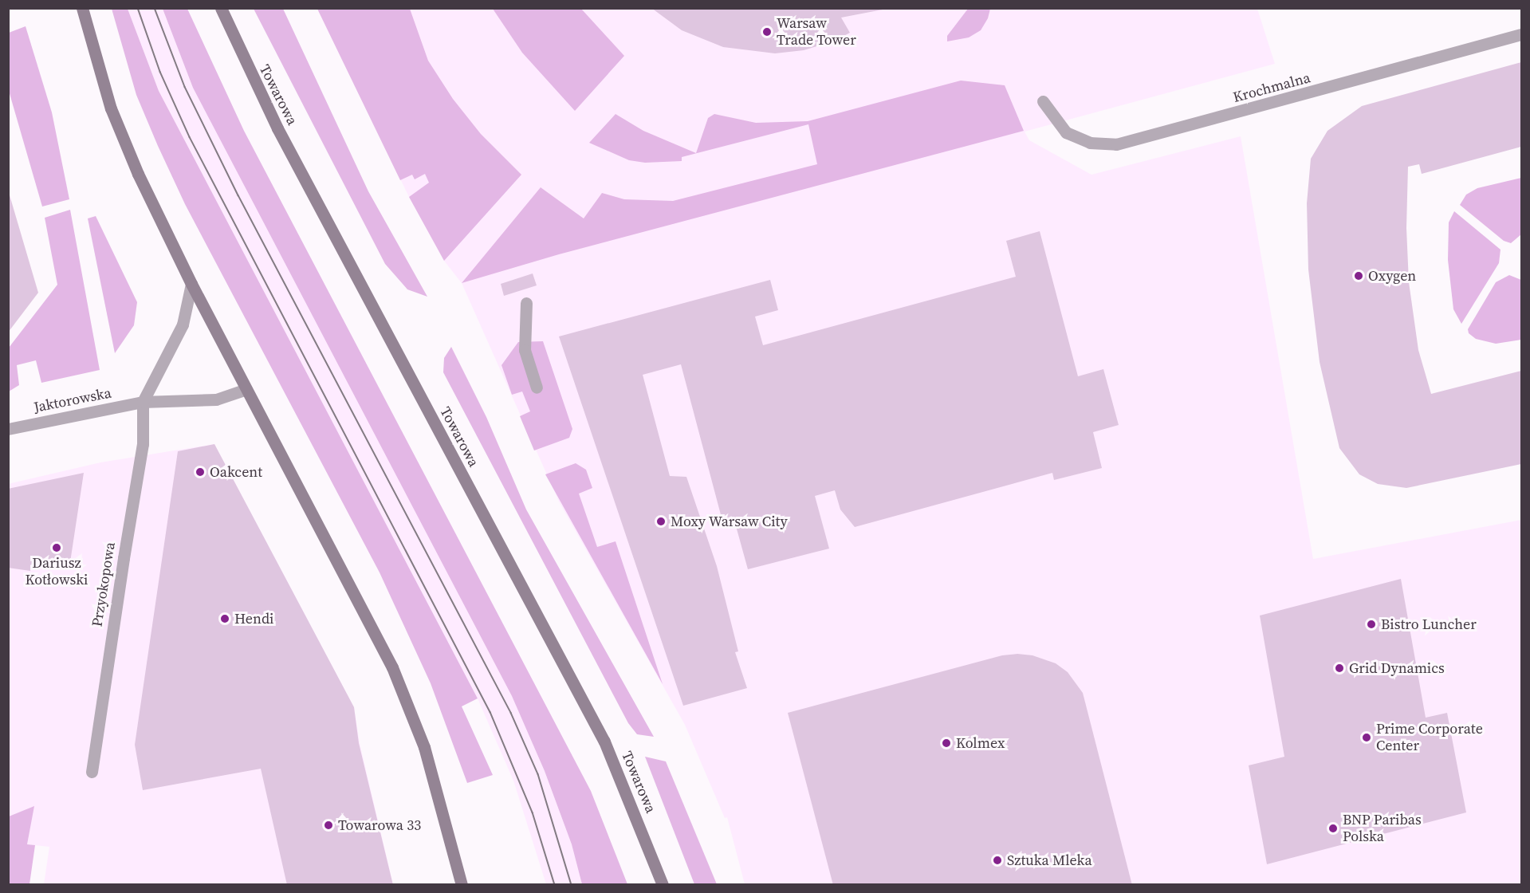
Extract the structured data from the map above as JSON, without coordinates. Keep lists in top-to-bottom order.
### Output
{
  "streets": {
    "main road": ["Towarowa"],
    "street": ["Krochmalna", "Jaktorowska", "Przyokopowa"]
  },
  "crossings": [
    ["Jaktorowska", "Przyokopowa"]
  ],
  "places": [
    "Warsaw Trade Tower",
    "Oxygen",
    "Oakcent",
    "Moxy Warsaw City",
    "Dariusz Kotłowski",
    "Hendi",
    "Bistro Luncher",
    "Grid Dynamics",
    "Prime Corporate Center",
    "Kolmex",
    "Towarowa 33",
    "BNP Paribas Polska",
    "Sztuka Mleka"
  ]
}
